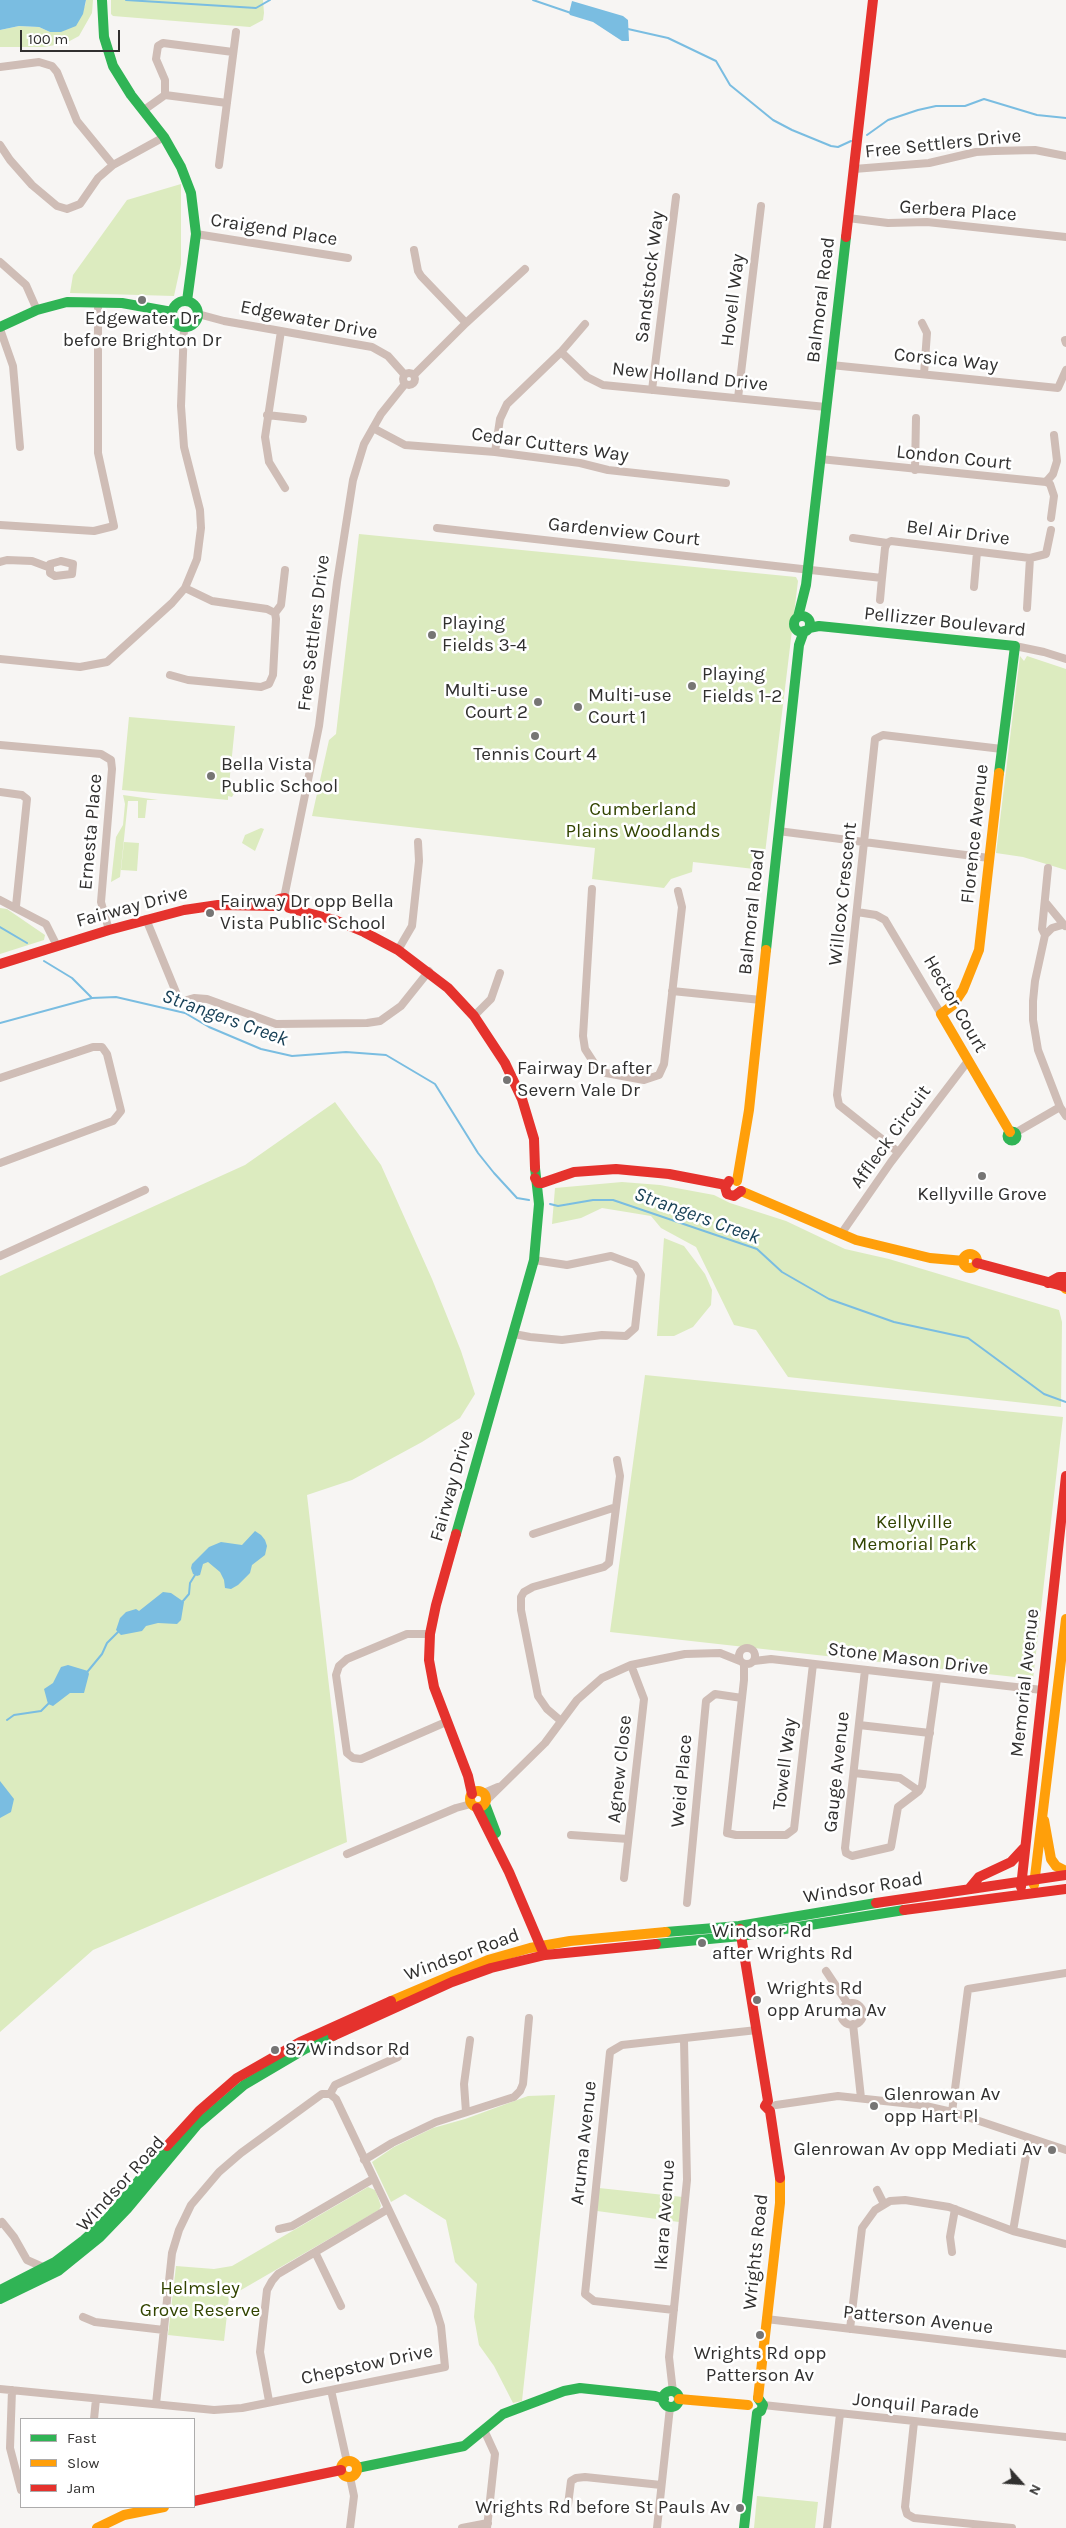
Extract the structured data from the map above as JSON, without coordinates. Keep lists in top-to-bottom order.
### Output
{
  "streets": {
    "street": [
      "Free Settlers Drive",
      "Gerbera Place",
      "Craigend Place",
      "Sandstock Way",
      "Hovell Way",
      "Balmoral Road",
      "Edgewater Drive",
      "Corsica Way",
      "New Holland Drive",
      "Cedar Cutters Way",
      "London Court",
      "Gardenview Court",
      "Bel Air Drive",
      "Pellizzer Boulevard",
      "Ernesta Place",
      "Florence Avenue",
      "Willcox Crescent",
      "Fairway Drive",
      "Hector Court",
      "Affleck Circuit",
      "Stone Mason Drive",
      "Memorial Avenue",
      "Towell Way",
      "Agnew Close",
      "Gauge Avenue",
      "Weid Place",
      "Windsor Road",
      "Aruma Avenue",
      "Ikara Avenue",
      "Wrights Road",
      "Patterson Avenue",
      "Chepstow Drive",
      "Jonquil Parade"
    ]
  },
  "crossings": [
    ["Free Settlers Drive", "Balmoral Road"],
    ["Free Settlers Drive", "Edgewater Drive"],
    ["Free Settlers Drive", "Cedar Cutters Way"],
    ["Free Settlers Drive", "Fairway Drive"],
    ["Gerbera Place", "Balmoral Road"],
    ["Sandstock Way", "New Holland Drive"],
    ["Hovell Way", "New Holland Drive"],
    ["Balmoral Road", "Corsica Way"],
    ["Balmoral Road", "New Holland Drive"],
    ["Balmoral Road", "London Court"],
    ["Balmoral Road", "Gardenview Court"],
    ["Balmoral Road", "Pellizzer Boulevard"],
    ["Pellizzer Boulevard", "Florence Avenue"],
    ["Ernesta Place", "Fairway Drive"],
    ["Florence Avenue", "Willcox Crescent"],
    ["Florence Avenue", "Hector Court"],
    ["Willcox Crescent", "Hector Court"],
    ["Willcox Crescent", "Affleck Circuit"],
    ["Fairway Drive", "Stone Mason Drive"],
    ["Fairway Drive", "Windsor Road"],
    ["Hector Court", "Affleck Circuit"],
    ["Stone Mason Drive", "Memorial Avenue"],
    ["Stone Mason Drive", "Towell Way"],
    ["Stone Mason Drive", "Agnew Close"],
    ["Stone Mason Drive", "Gauge Avenue"],
    ["Memorial Avenue", "Windsor Road"],
    ["Towell Way", "Weid Place"],
    ["Windsor Road", "Wrights Road"],
    ["Aruma Avenue", "Ikara Avenue"],
    ["Aruma Avenue", "Wrights Road"],
    ["Wrights Road", "Patterson Avenue"],
    ["Wrights Road", "Jonquil Parade"]
  ],
  "water": ["Strangers Creek"],
  "parks": ["Cumberland Plains Woodlands", "Kellyville Memorial Park", "Helmsley Grove Reserve"],
  "places": [
    "Edgewater Dr before Brighton Dr",
    "Playing Fields 3-4",
    "Playing Fields 1-2",
    "Multi-use Court 2",
    "Multi-use Court 1",
    "Tennis Court 4",
    "Bella Vista Public School",
    "Fairway Dr opp Bella Vista Public School",
    "Fairway Dr after Severn Vale Dr",
    "Kellyville Grove",
    "Windsor Rd after Wrights Rd",
    "Wrights Rd opp Aruma Av",
    "87 Windsor Rd",
    "Glenrowan Av opp Hart Pl",
    "Glenrowan Av opp Mediati Av",
    "Wrights Rd opp Patterson Av",
    "Wrights Rd before St Pauls Av"
  ],
  "legend": ["Fast", "Slow", "Jam"],
  "scale_bar": "100 m",
  "north": "bottom right"
}
